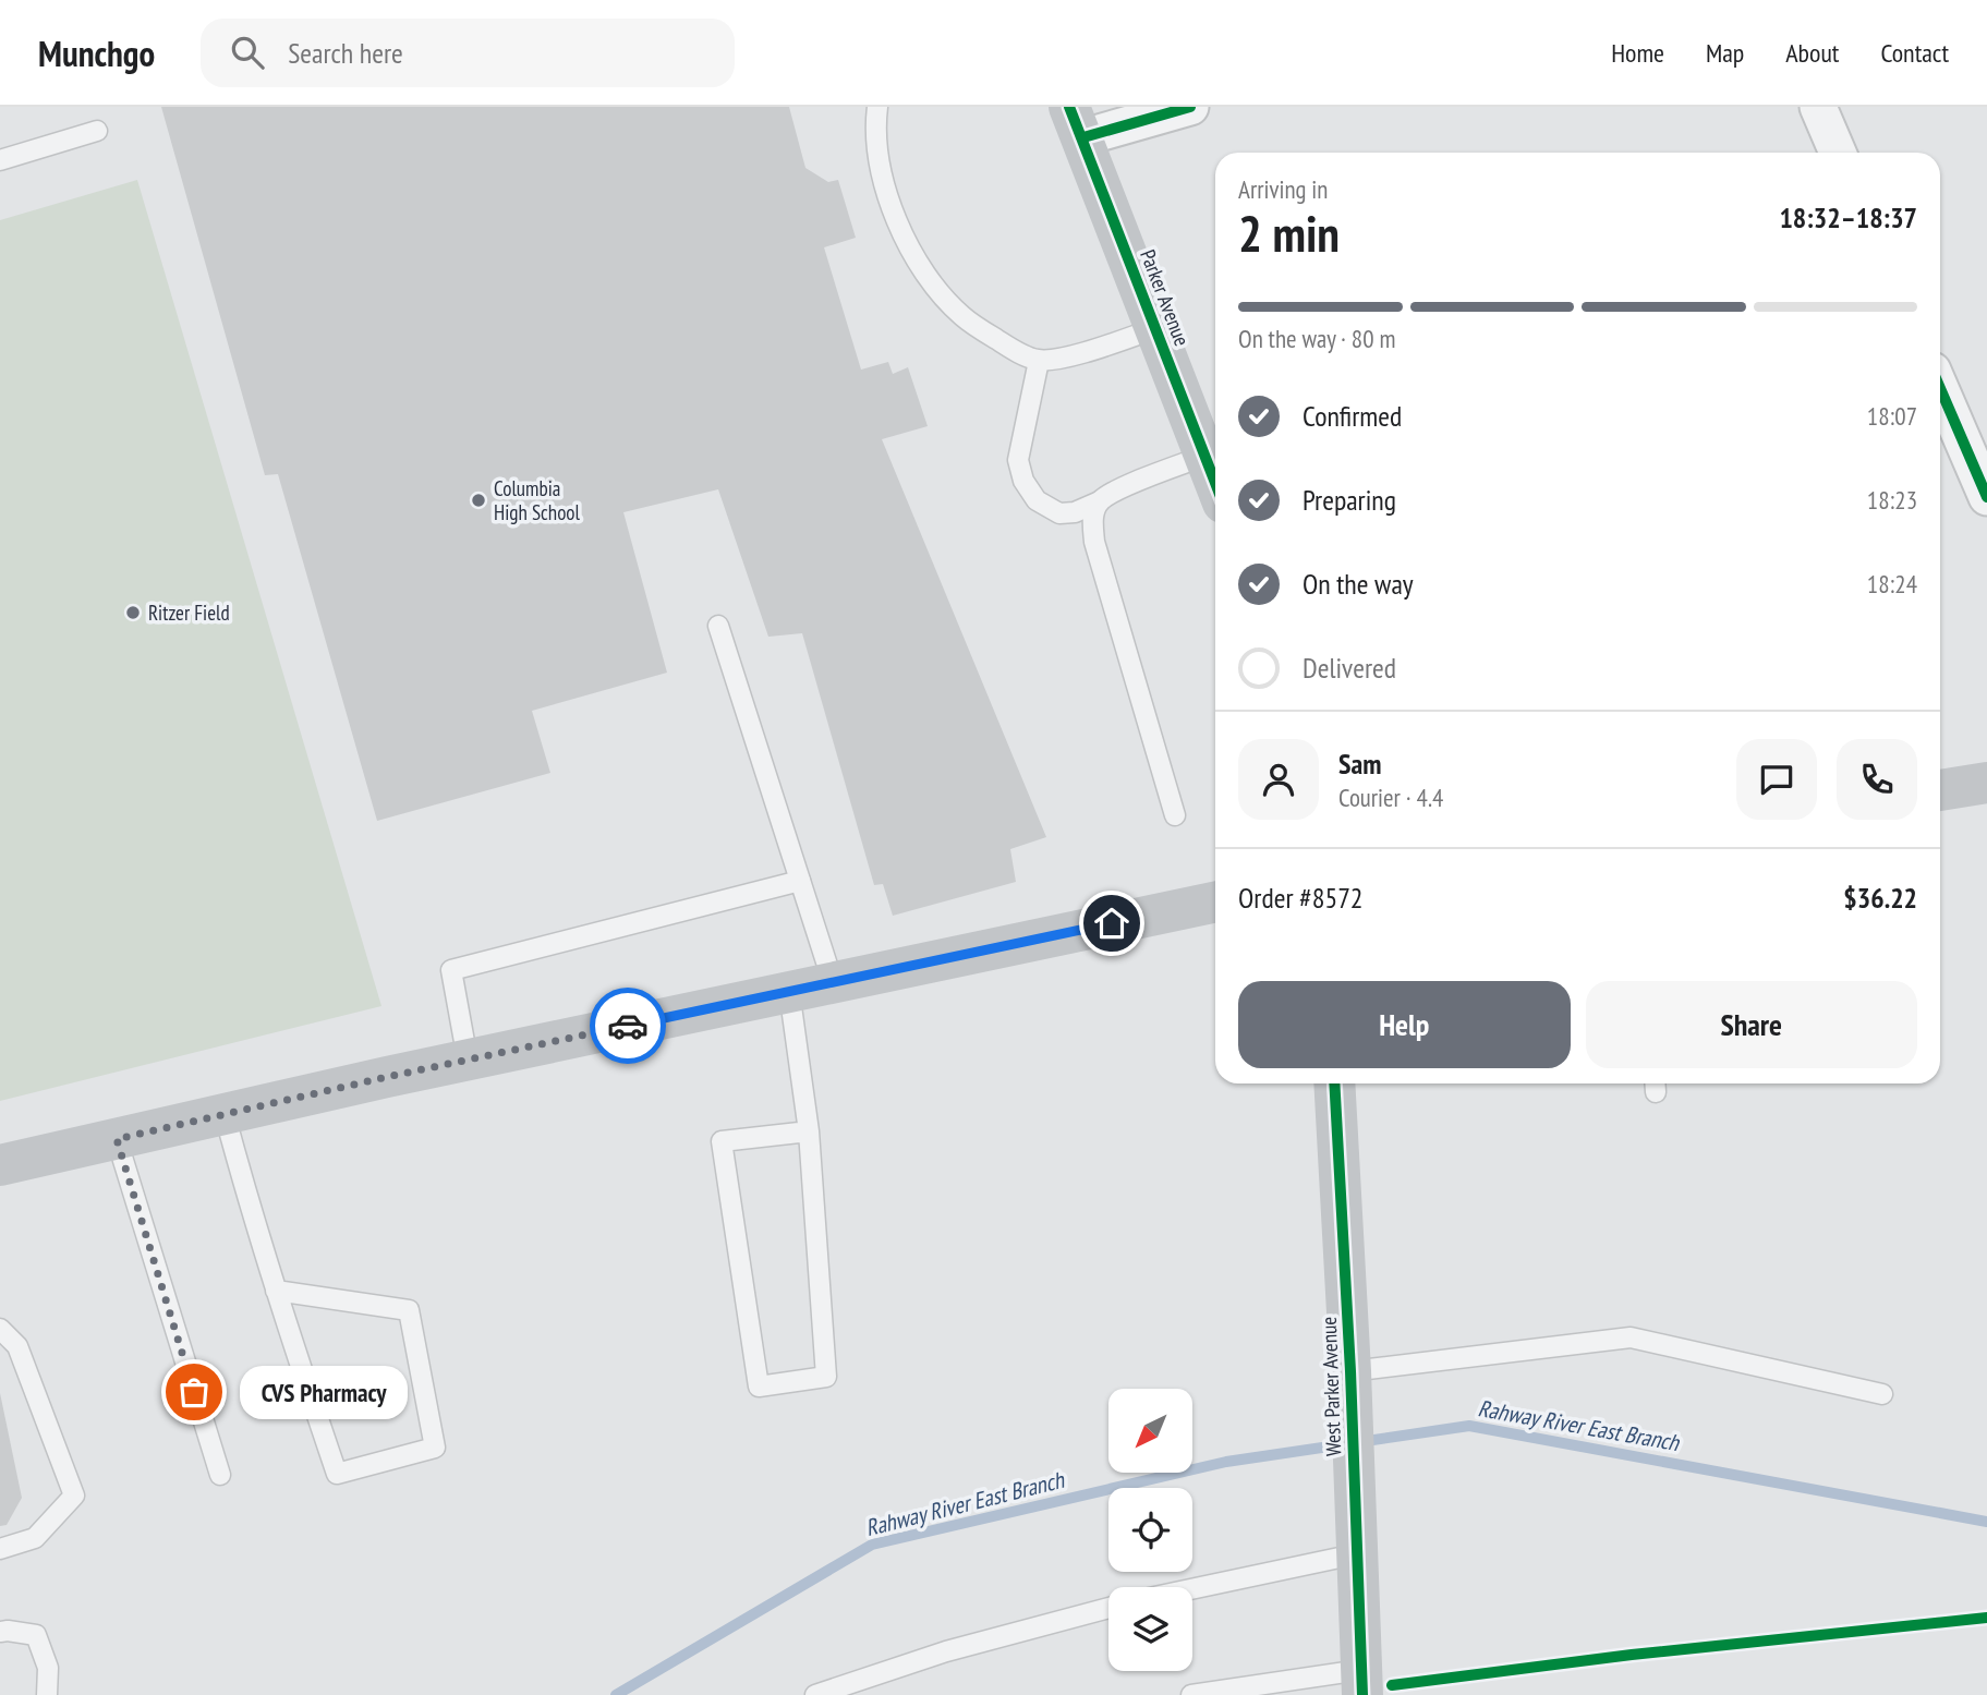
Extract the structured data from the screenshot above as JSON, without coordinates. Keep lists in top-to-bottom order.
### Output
{
  "streets": {
    "main road": ["Parker Avenue", "West Parker Avenue"]
  },
  "water": ["Rahway River East Branch"],
  "places": ["Columbia High School", "Ritzer Field", "CVS Pharmacy"],
  "north": "bottom left",
  "page": {
    "header": "Munchgo",
    "search": "Search here",
    "nav": [
      "Home",
      "Map",
      "About",
      "Contact"
    ],
    "heading": ["2 min", "Arriving in", "18:32–18:37"],
    "panel": [
      "Sam",
      "Courier · 4.4",
      "Order #8572",
      "$36.22"
    ],
    "bar": "On the way · 80 m",
    "list": [
      ["Confirmed", "18:07"],
      ["Preparing", "18:23"],
      ["On the way", "18:24"],
      "Delivered"
    ],
    "buttons": ["Help", "Share"],
    "bubble": "CVS Pharmacy"
  }
}
